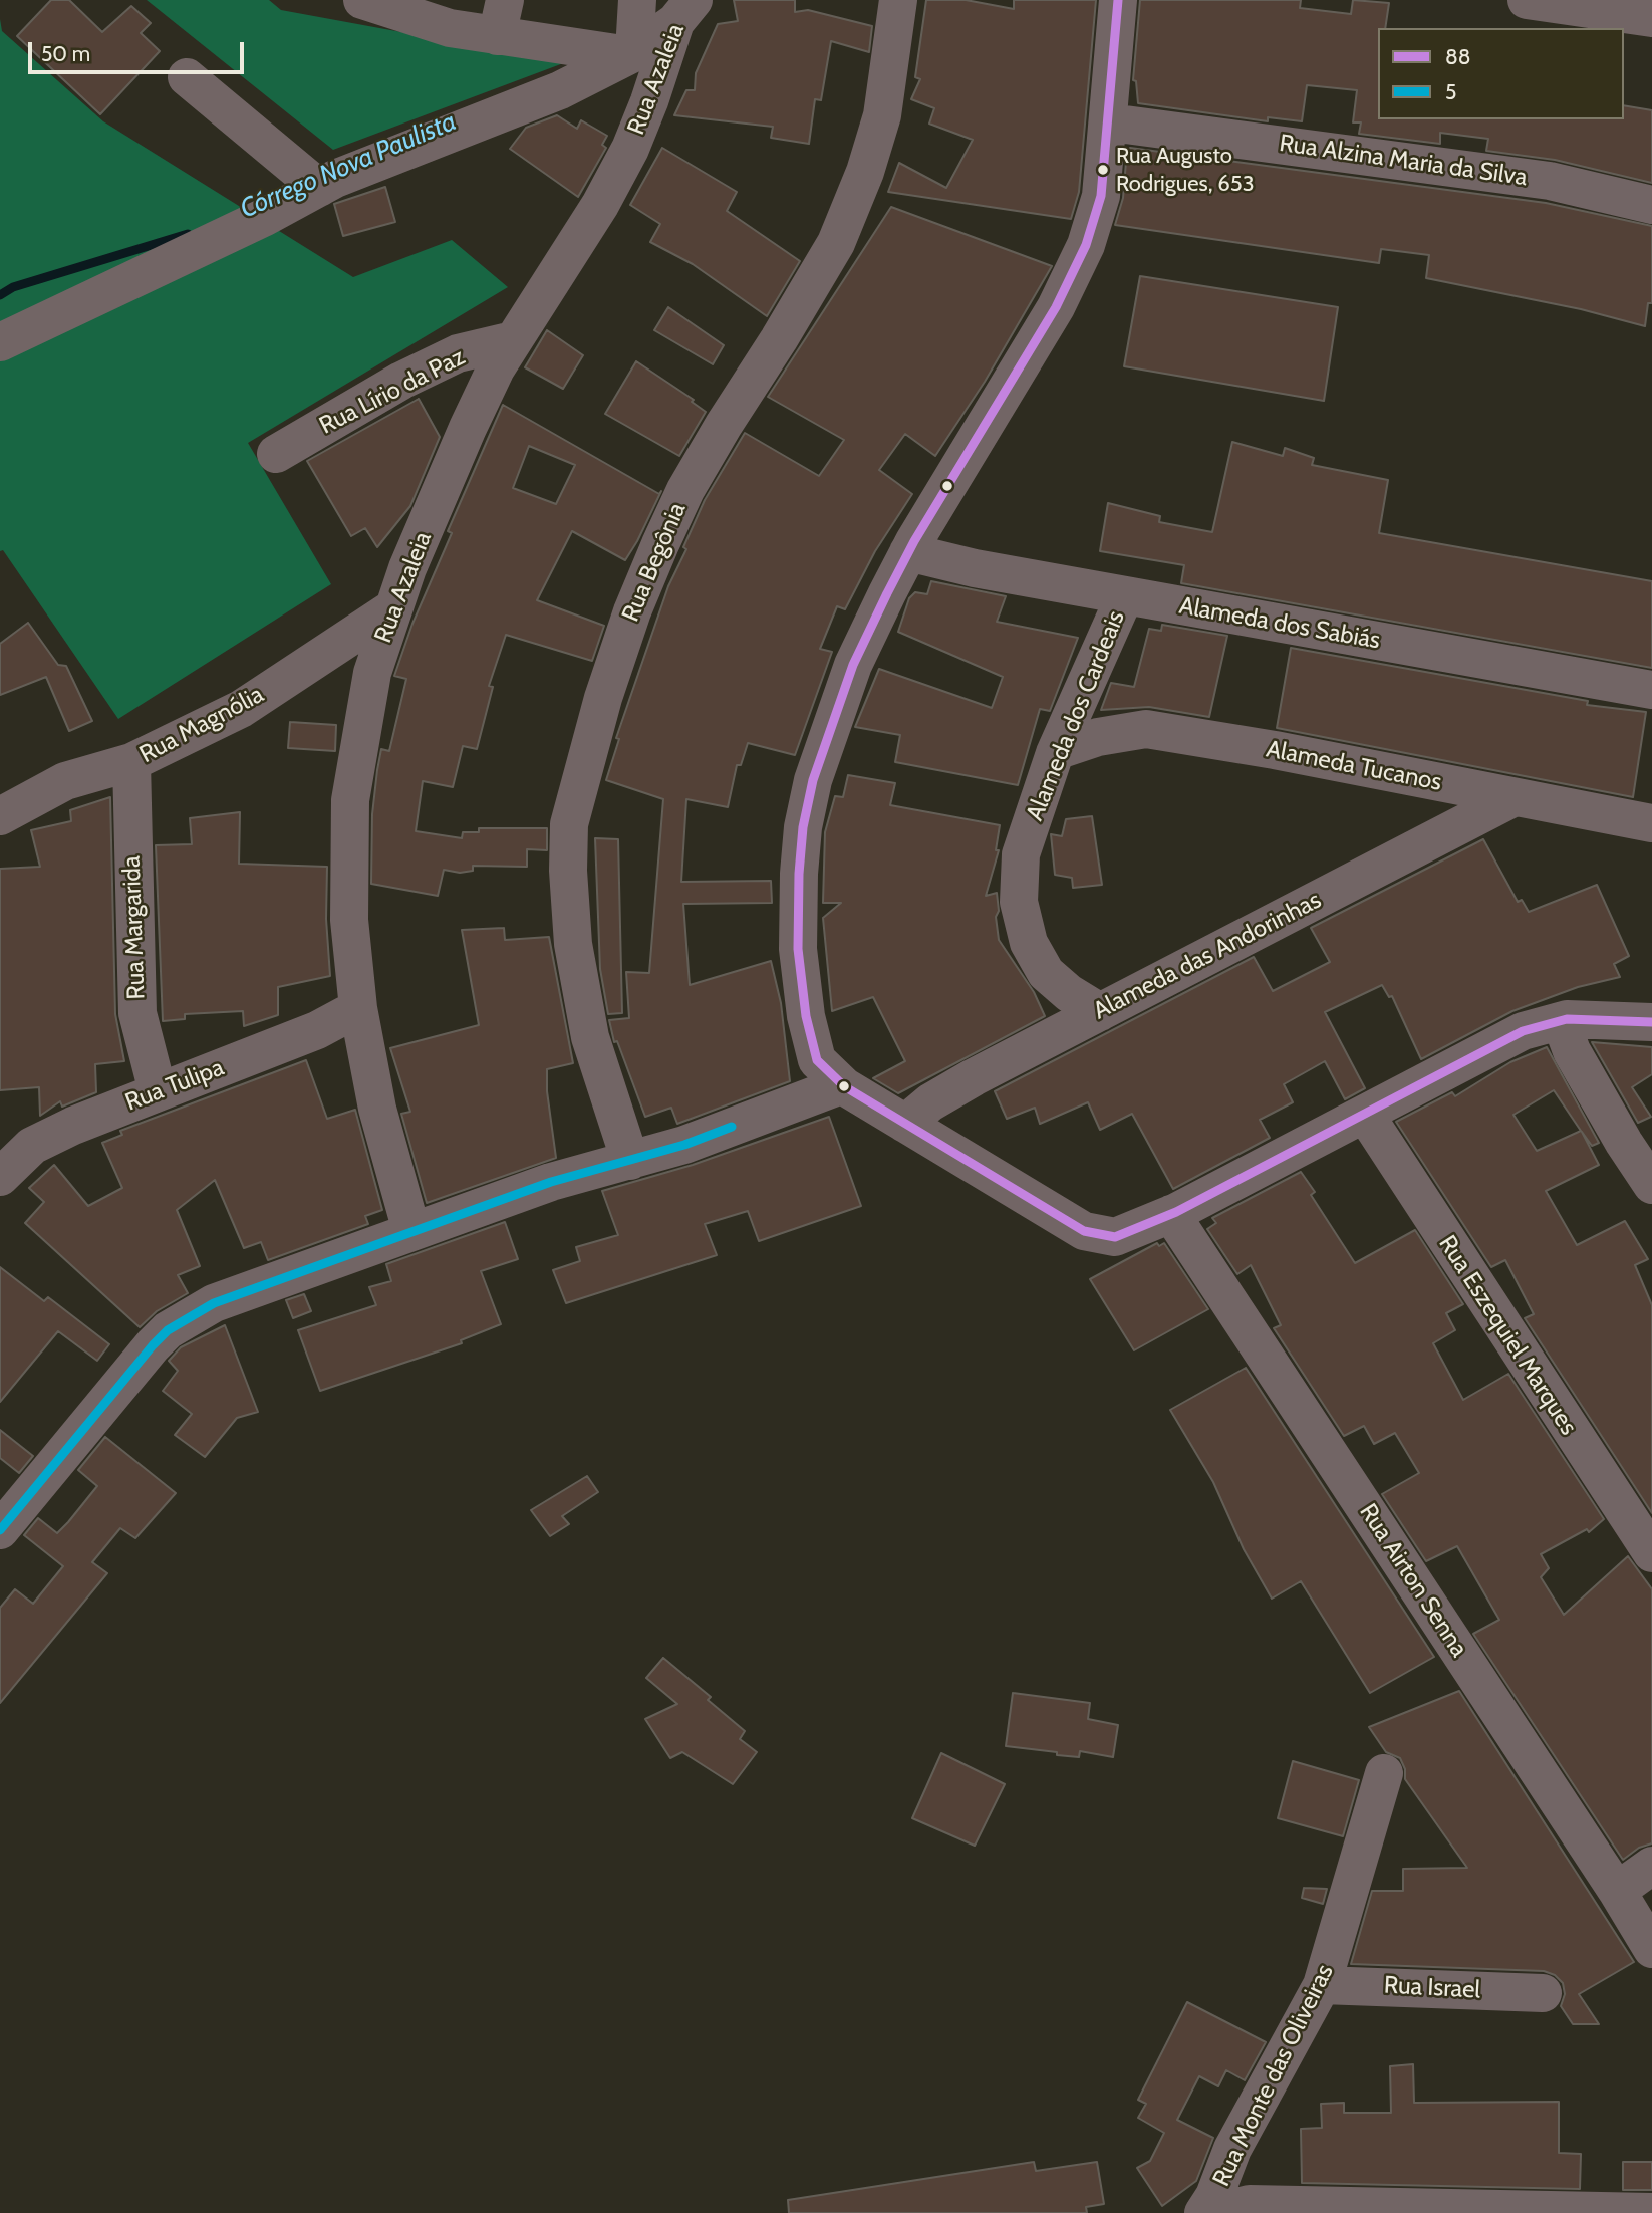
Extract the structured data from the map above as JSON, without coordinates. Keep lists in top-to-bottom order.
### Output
{
  "streets": {
    "street": [
      "Rua Azaleia",
      "Rua Alzina Maria da Silva",
      "Rua Lírio da Paz",
      "Rua Begônia",
      "Alameda dos Sabiás",
      "Alameda dos Cardeais",
      "Rua Magnólia",
      "Alameda Tucanos",
      "Rua Margarida",
      "Alameda das Andorinhas",
      "Rua Tulipa",
      "Rua Eszequiel Marques",
      "Rua Airton Senna",
      "Rua Israel",
      "Rua Monte das Oliveiras"
    ]
  },
  "crossings": [
    ["Rua Azaleia", "Rua Lírio da Paz"],
    ["Rua Azaleia", "Rua Magnólia"],
    ["Rua Azaleia", "Rua Tulipa"],
    ["Alameda dos Sabiás", "Alameda dos Cardeais"],
    ["Alameda dos Cardeais", "Alameda Tucanos"],
    ["Alameda dos Cardeais", "Alameda das Andorinhas"],
    ["Rua Magnólia", "Rua Margarida"],
    ["Alameda Tucanos", "Alameda das Andorinhas"],
    ["Rua Margarida", "Rua Tulipa"],
    ["Rua Israel", "Rua Monte das Oliveiras"]
  ],
  "water": ["Córrego Nova Paulista"],
  "places": ["Rua Augusto Rodrigues, 653"],
  "lines": ["transit line 88", "transit line 5"],
  "legend": ["88", "5"],
  "scale_bar": "50 m"
}
